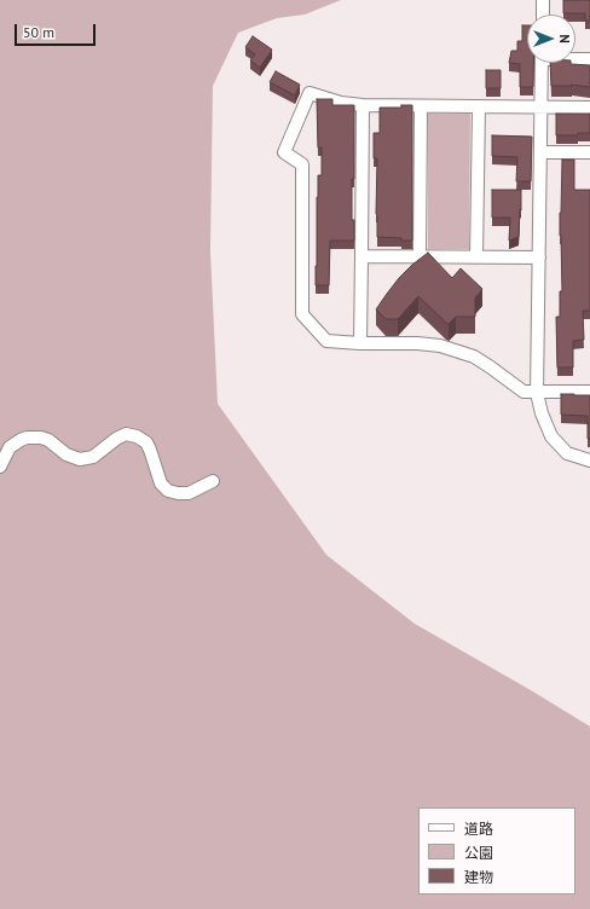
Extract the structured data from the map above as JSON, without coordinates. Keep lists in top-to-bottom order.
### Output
{
  "legend": ["道路", "公園", "建物"],
  "scale_bar": "50 m",
  "north": "right"
}
